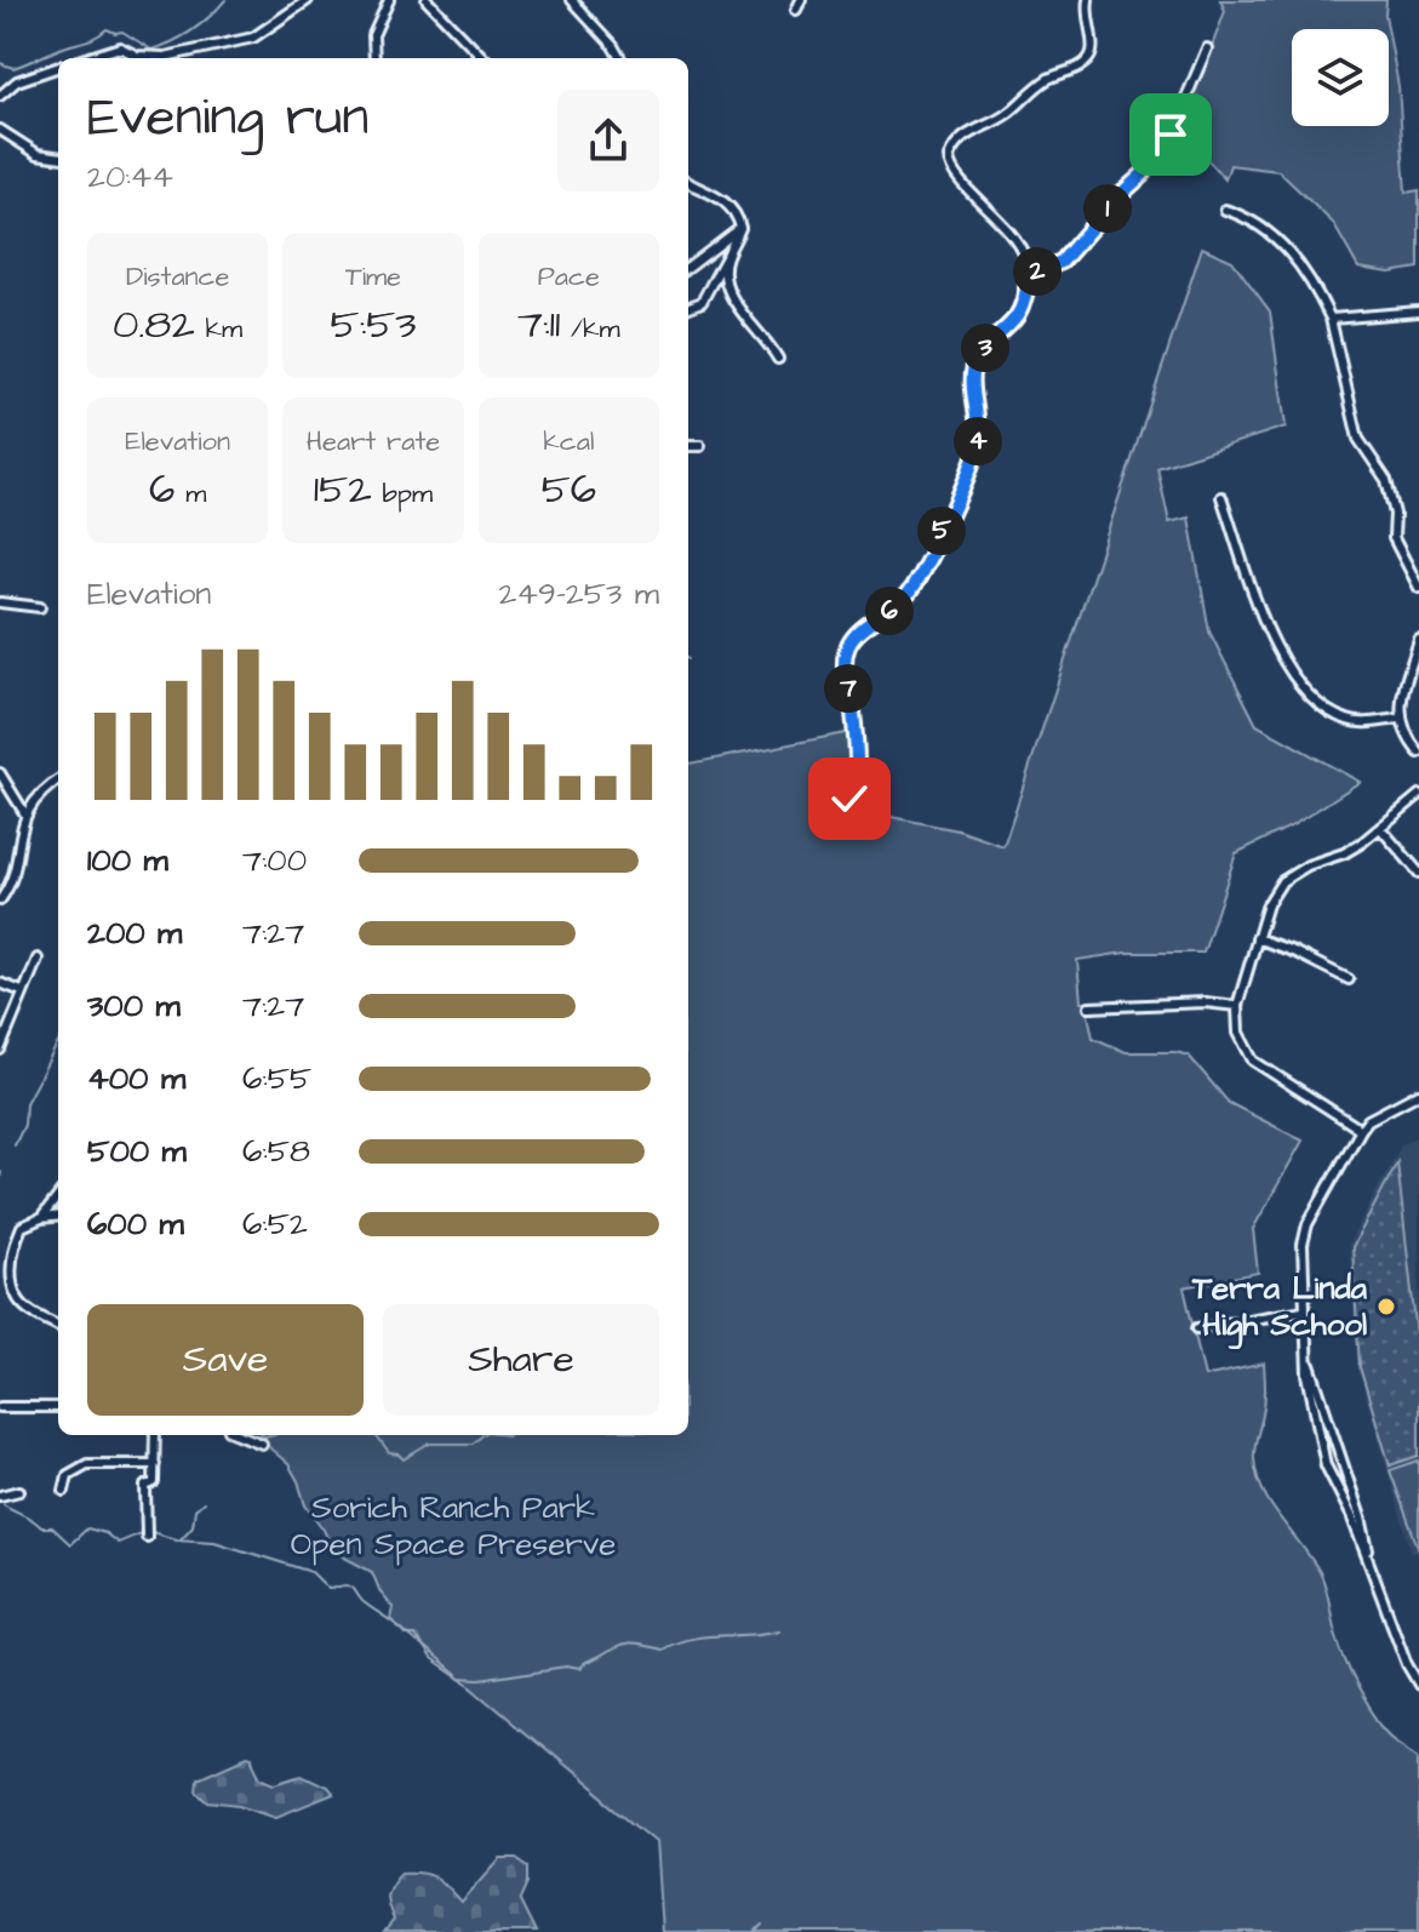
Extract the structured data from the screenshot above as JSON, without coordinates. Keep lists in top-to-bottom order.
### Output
{
  "parks": ["Sorich Ranch Park Open Space Preserve"],
  "places": ["Terra Linda High School"],
  "page": {
    "heading": ["Evening run", "20:44"],
    "pins": [
      "1",
      "2",
      "3",
      "4",
      "5",
      "6",
      "7"
    ],
    "stats": [
      ["Distance", "0.82 km"],
      ["Time", "5:53"],
      ["Pace", "7:11 /km"],
      ["Elevation", "6 m"],
      ["Heart rate", "152 bpm"],
      ["kcal", "56"]
    ],
    "chart": ["Elevation", "249–253 m"],
    "list": [
      {
        "name": "100 m",
        "note": "7:00"
      },
      {
        "name": "200 m",
        "note": "7:27"
      },
      {
        "name": "300 m",
        "note": "7:27"
      },
      {
        "name": "400 m",
        "note": "6:55"
      },
      {
        "name": "500 m",
        "note": "6:58"
      },
      {
        "name": "600 m",
        "note": "6:52"
      }
    ],
    "buttons": ["Save", "Share"]
  }
}
